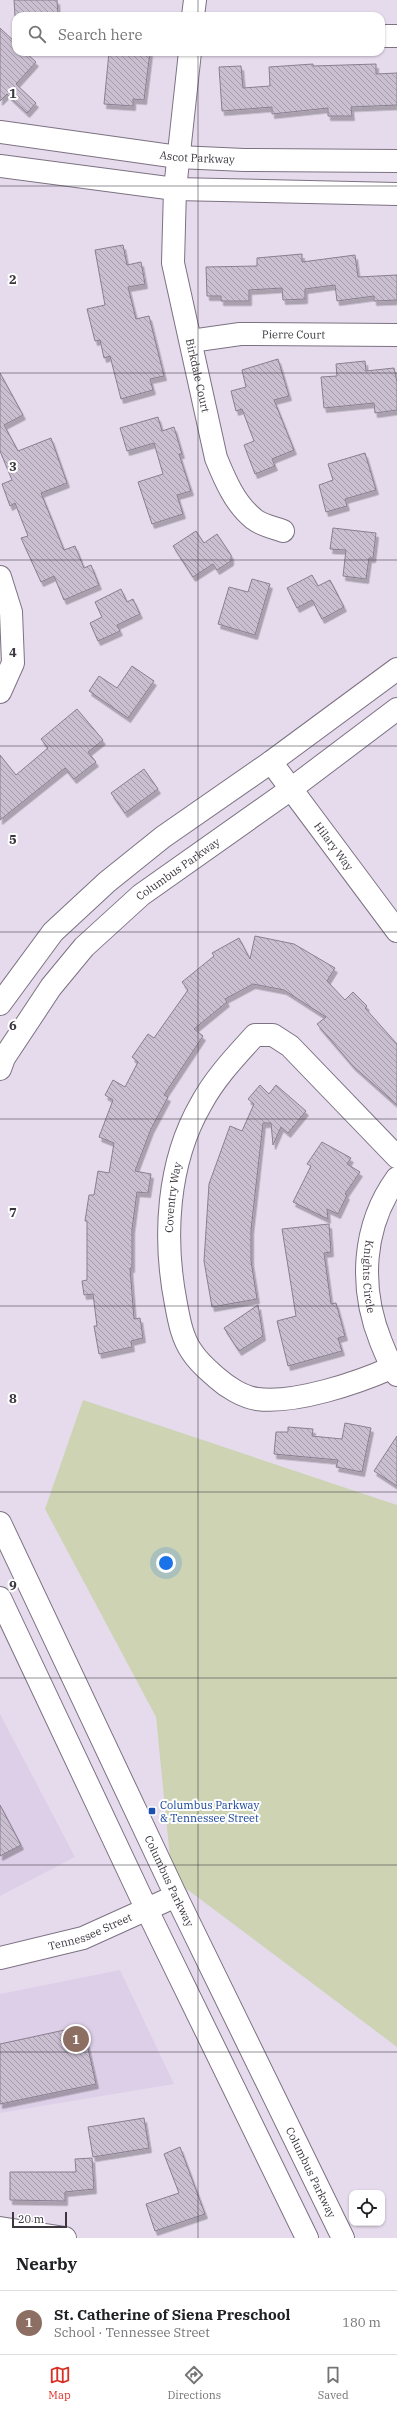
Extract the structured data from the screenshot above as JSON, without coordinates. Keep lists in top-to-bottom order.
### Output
{
  "streets": {
    "main road": [
      "Ascot Parkway",
      "Pierre Court",
      "Birkdale Court",
      "Hilary Way",
      "Columbus Parkway",
      "Coventry Way",
      "Knights Circle",
      "Tennessee Street"
    ]
  },
  "crossings": [
    ["Ascot Parkway", "Birkdale Court"],
    ["Pierre Court", "Birkdale Court"],
    ["Hilary Way", "Columbus Parkway"],
    ["Columbus Parkway", "Tennessee Street"],
    ["Coventry Way", "Knights Circle"]
  ],
  "places": {
    "transit": ["Columbus Parkway & Tennessee Street"]
  },
  "scale_bar": "20 m",
  "page": {
    "search": "Search here",
    "pins": "1",
    "scale": "20 m",
    "heading": "Nearby",
    "list": [
      {
        "mark": "1",
        "name": "St. Catherine of Siena Preschool",
        "note": "School · Tennessee Street",
        "value": "180 m"
      }
    ],
    "nav": ["Map", "Directions", "Saved"]
  },
  "grid": {
    "rows": [
      "1",
      "2",
      "3",
      "4",
      "5",
      "6",
      "7",
      "8",
      "9"
    ]
  }
}
